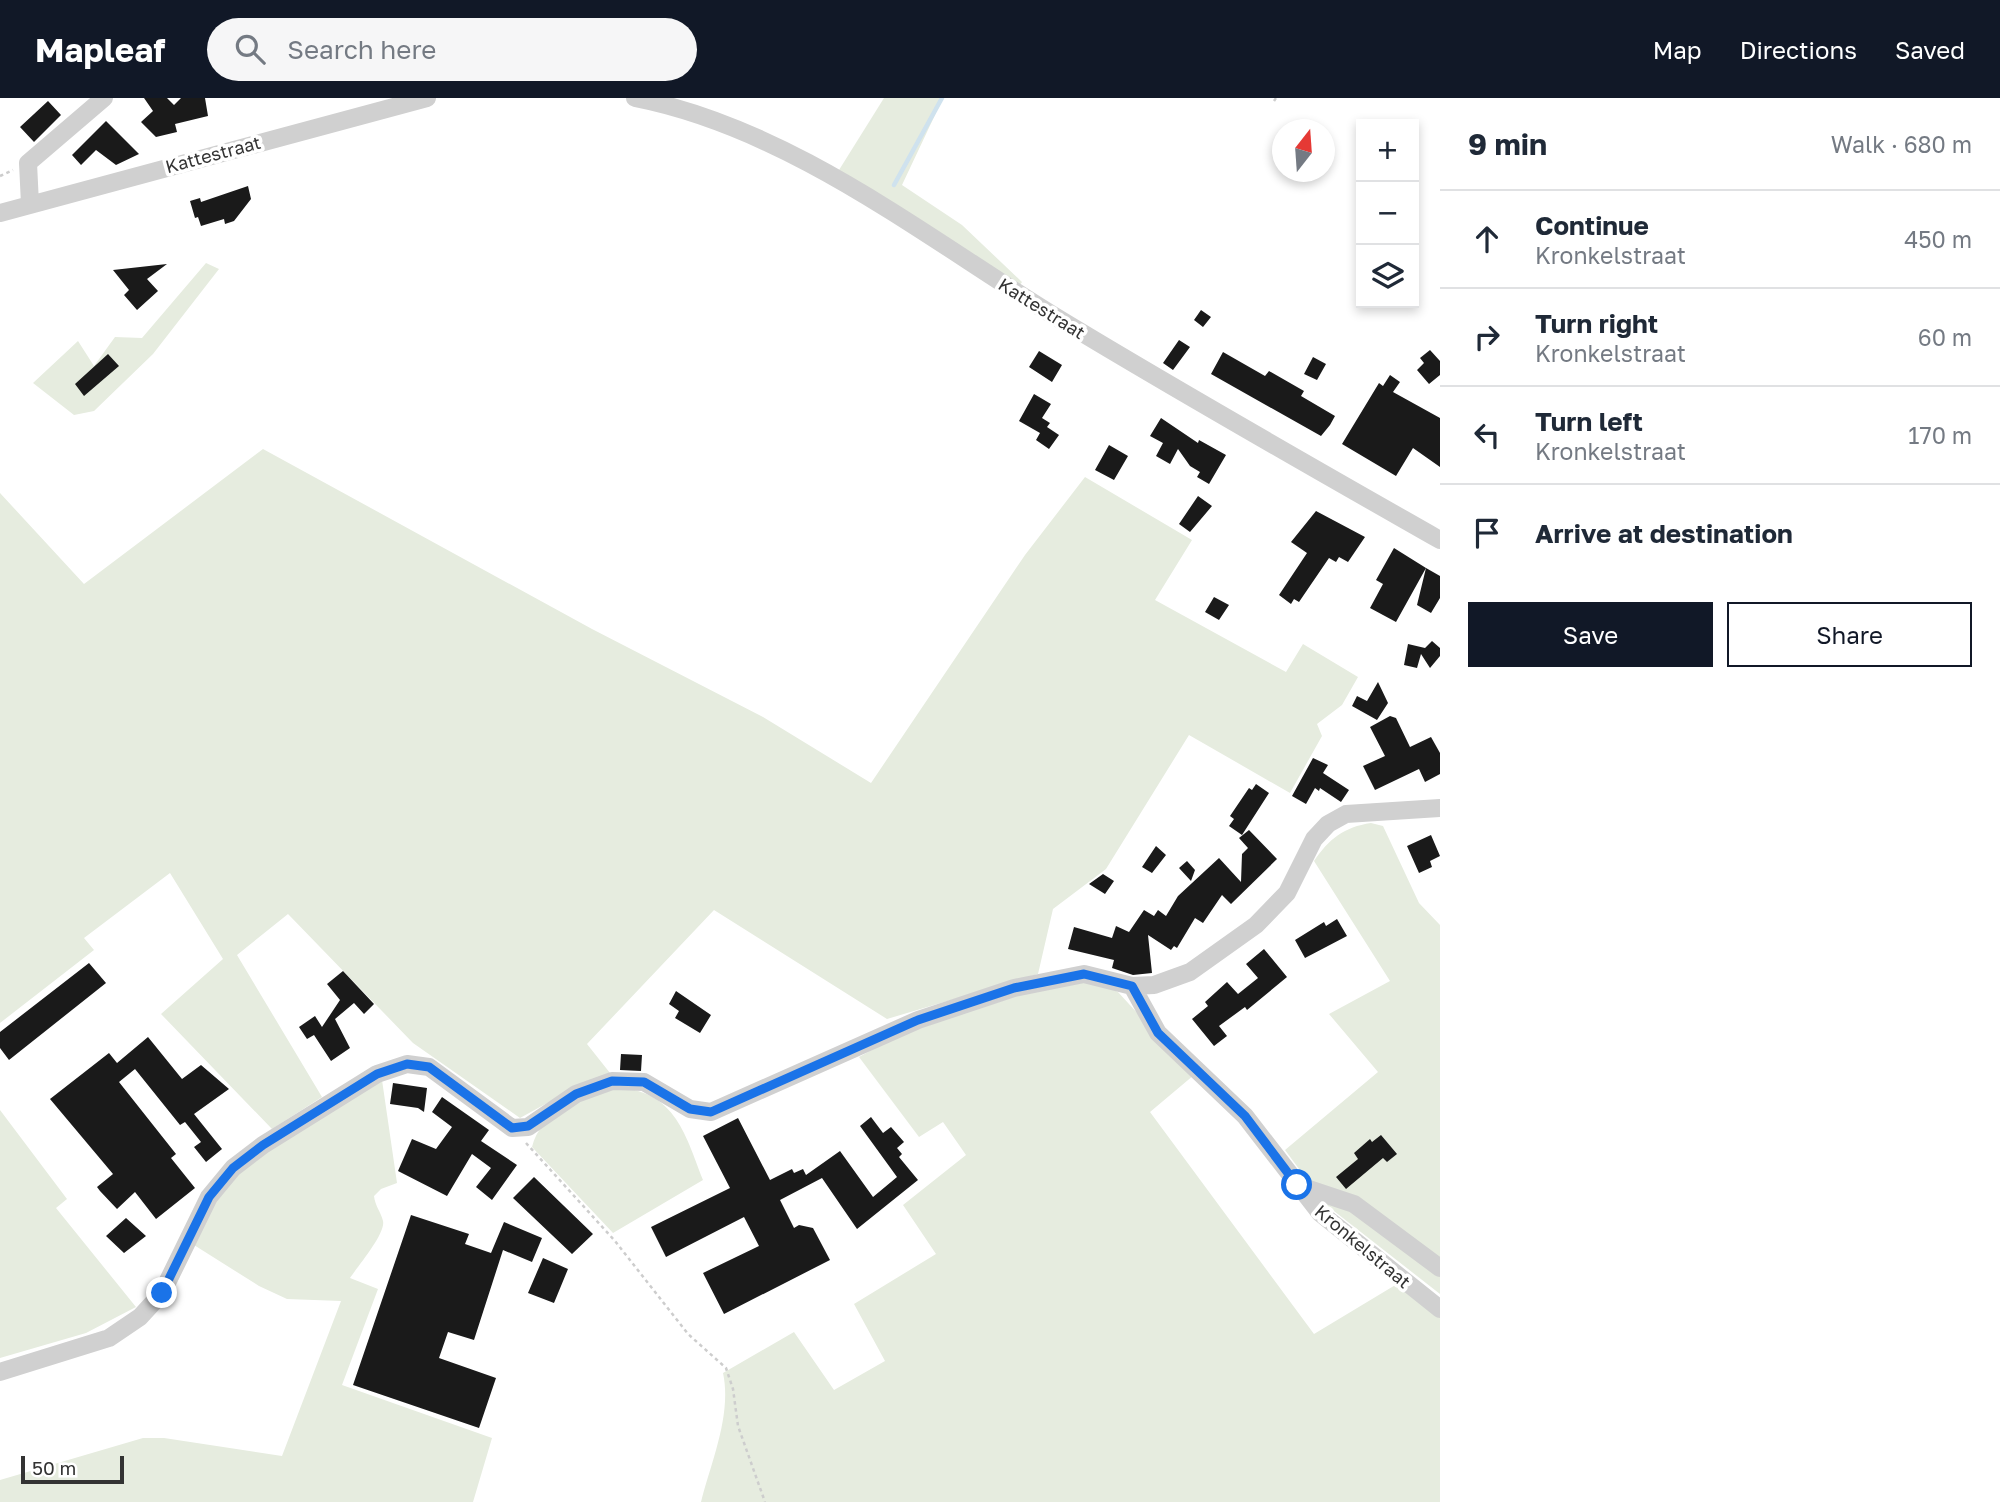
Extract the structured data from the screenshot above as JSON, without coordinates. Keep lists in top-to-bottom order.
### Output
{
  "streets": {
    "street": ["Kattestraat", "Kronkelstraat"]
  },
  "scale_bar": "50 m",
  "north": "top",
  "page": {
    "header": "Mapleaf",
    "search": "Search here",
    "nav": ["Map", "Directions", "Saved"],
    "heading": ["9 min", "Walk · 680 m"],
    "map_buttons": ["+", "−"],
    "list": [
      ["Continue", "Kronkelstraat", "450 m"],
      ["Turn right", "Kronkelstraat", "60 m"],
      ["Turn left", "Kronkelstraat", "170 m"],
      "Arrive at destination"
    ],
    "buttons": ["Save", "Share"],
    "scale": "50 m"
  }
}
